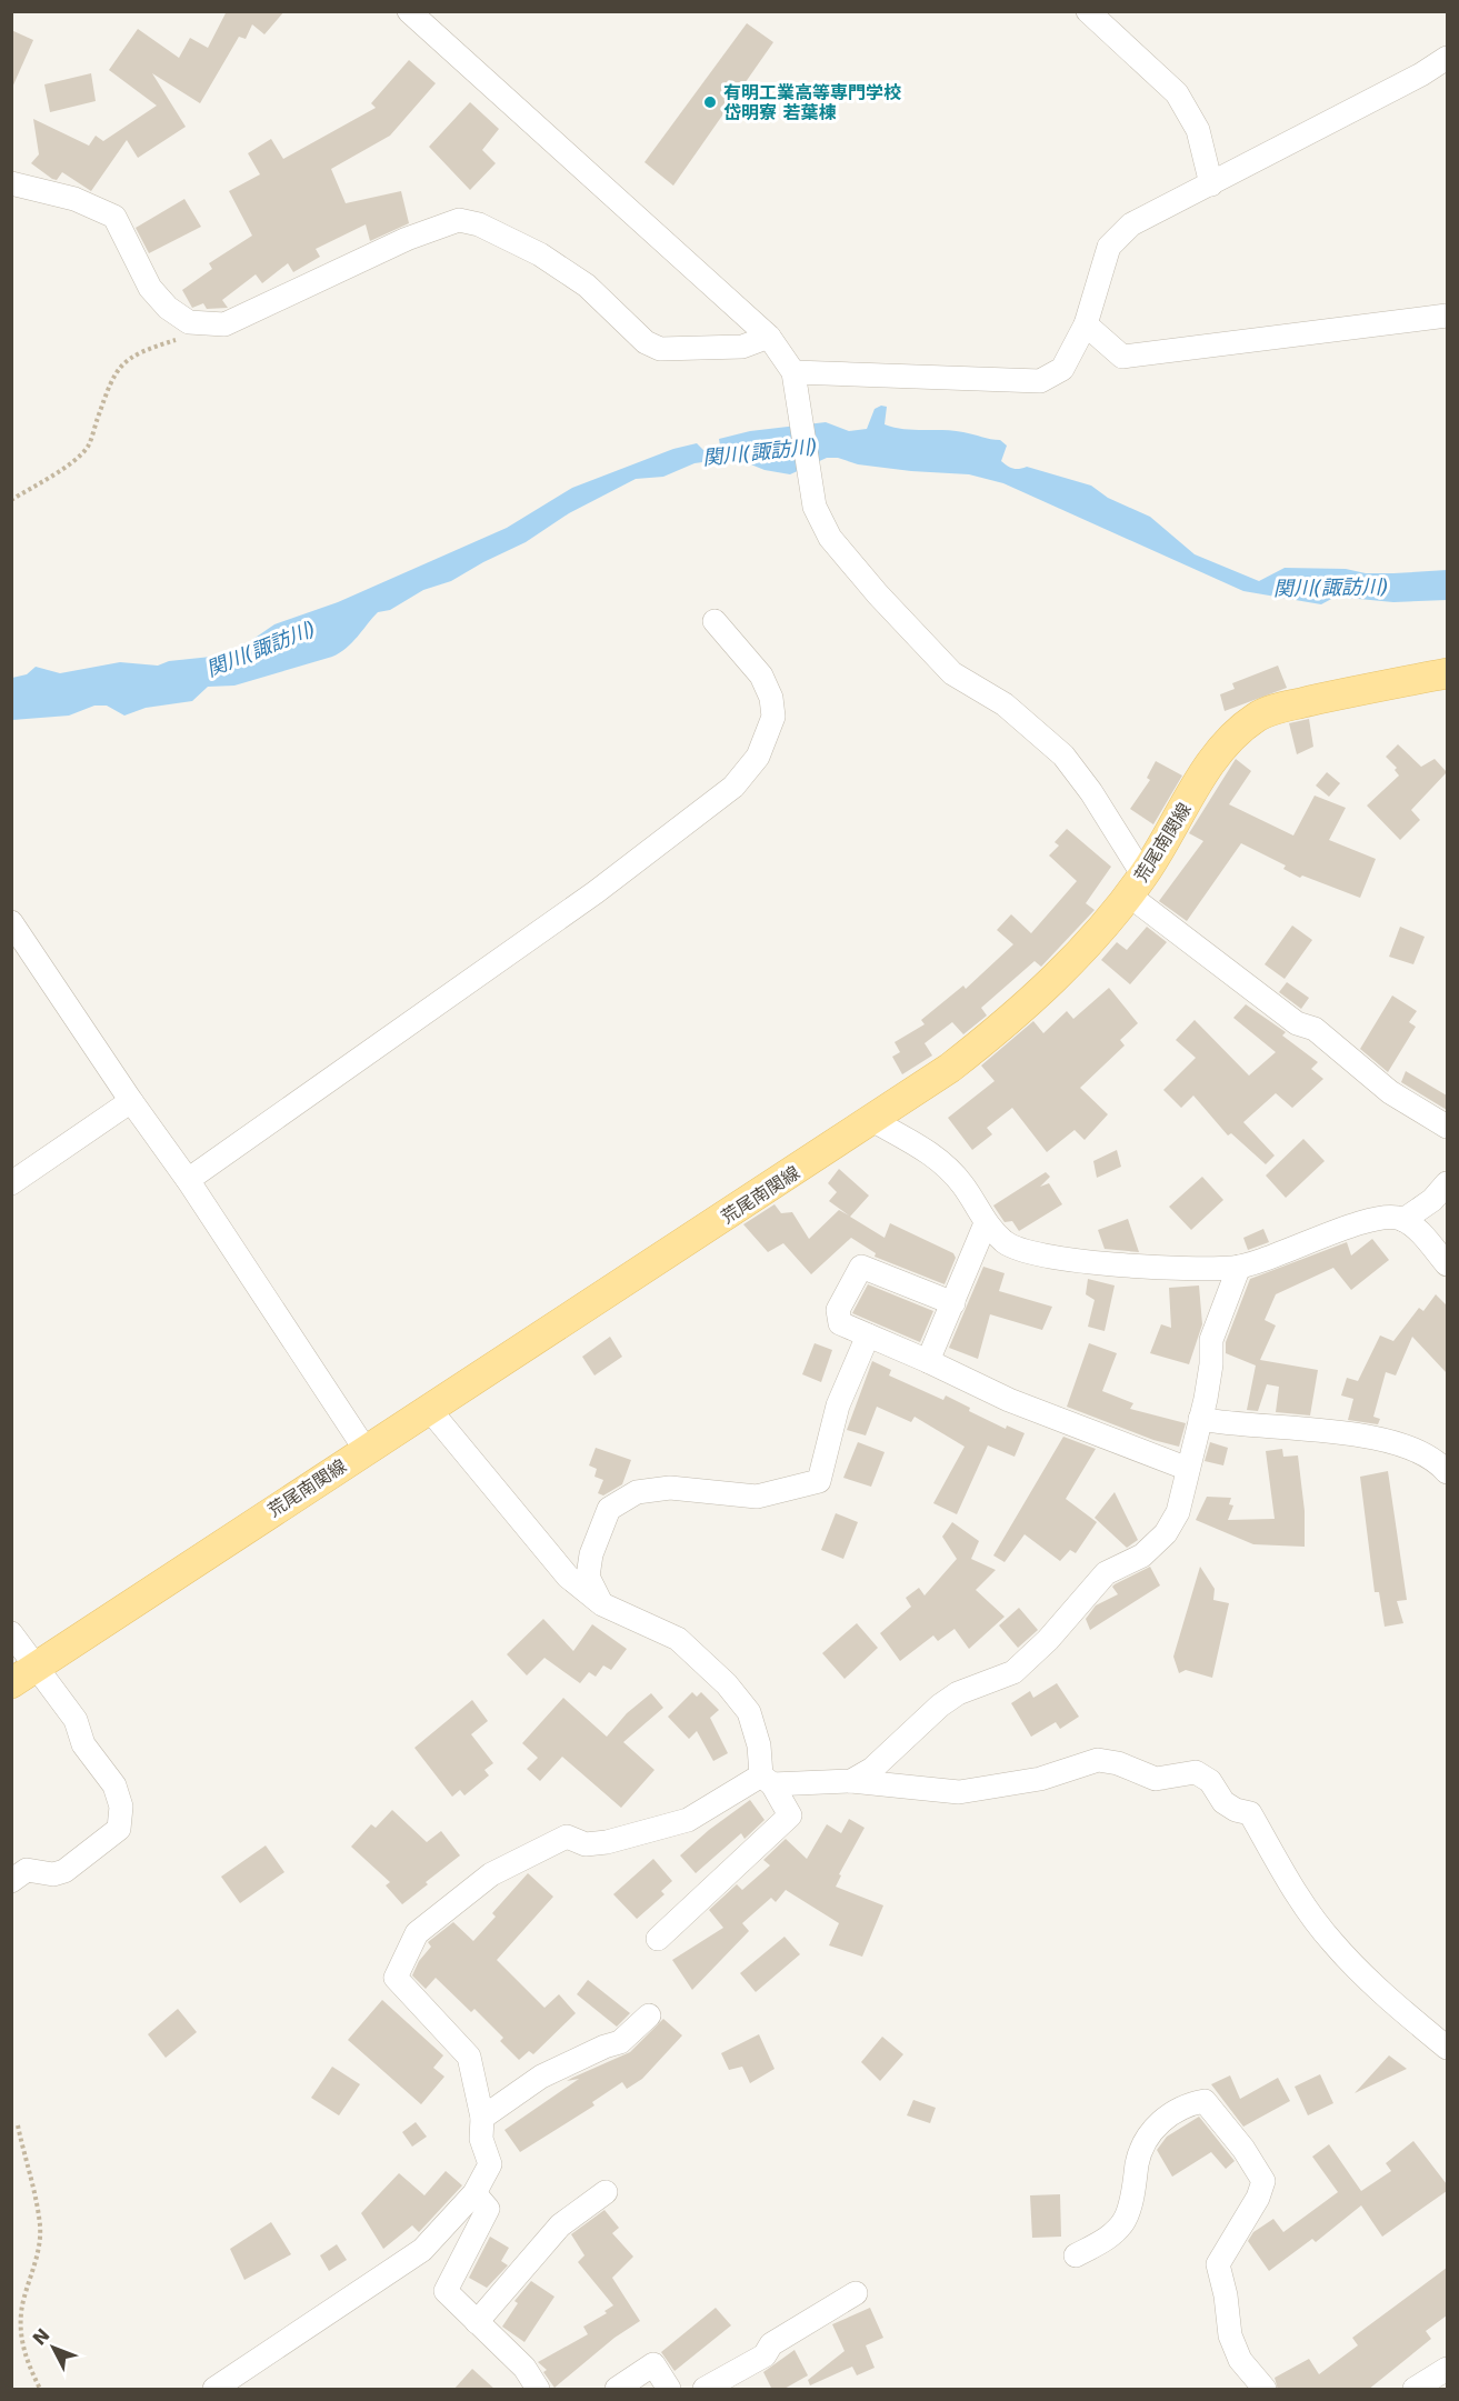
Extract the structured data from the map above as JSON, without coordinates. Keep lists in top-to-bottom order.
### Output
{
  "streets": {
    "main road": ["荒尾南関線"]
  },
  "water": ["関川(諏訪川)"],
  "places": ["有明工業高等専門学校 岱明寮 若葉棟"],
  "north": "top left"
}
